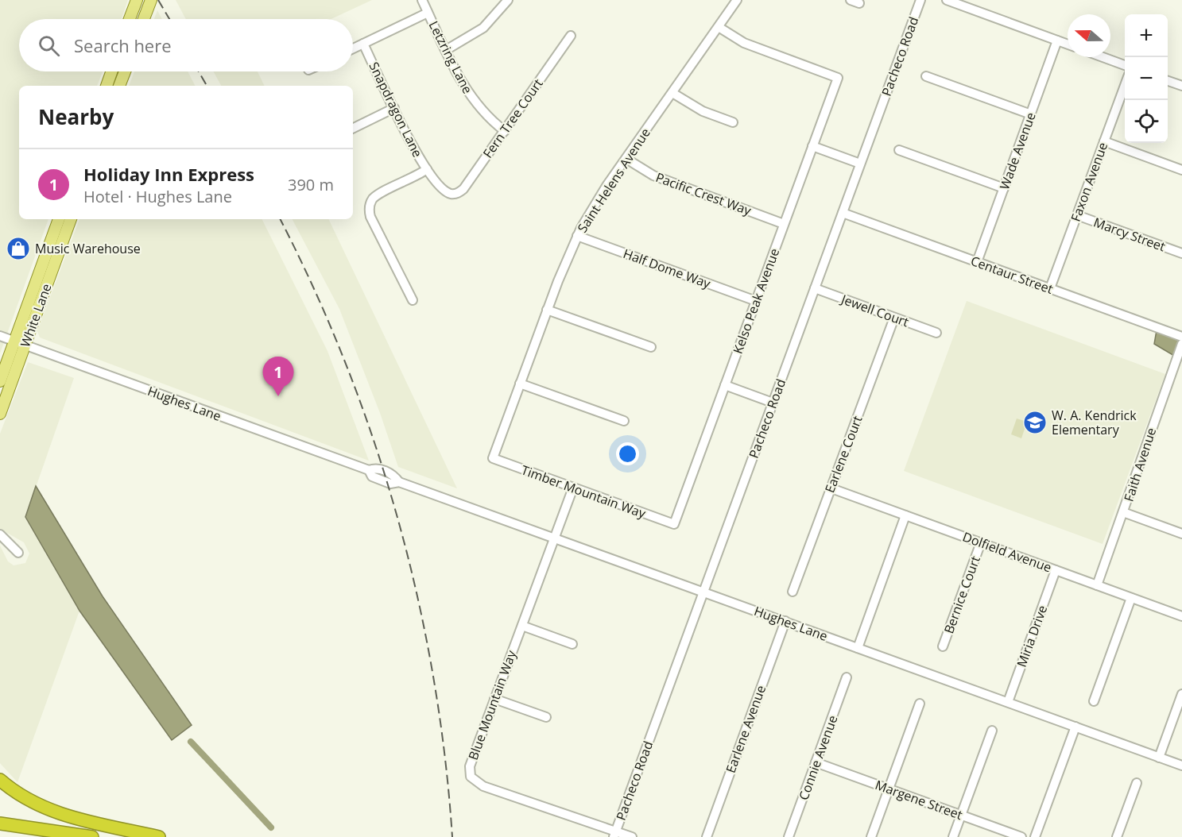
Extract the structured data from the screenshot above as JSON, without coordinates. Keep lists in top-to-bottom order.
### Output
{
  "streets": {
    "main road": ["White Lane"],
    "street": [
      "Pacheco Road",
      "Letzring Lane",
      "Snapdragon Lane",
      "Fern Tree Court",
      "Wade Avenue",
      "Saint Helens Avenue",
      "Faxon Avenue",
      "Pacific Crest Way",
      "Marcy Street",
      "Half Dome Way",
      "Centaur Street",
      "Kelso Peak Avenue",
      "Jewell Court",
      "Hughes Lane",
      "Earlene Court",
      "Faith Avenue",
      "Timber Mountain Way",
      "Dolfield Avenue",
      "Bernice Court",
      "Miria Drive",
      "Blue Mountain Way",
      "Earlene Avenue",
      "Connie Avenue",
      "Margene Street"
    ]
  },
  "crossings": [
    ["Pacheco Road", "Centaur Street"],
    ["Pacheco Road", "Jewell Court"],
    ["Pacheco Road", "Hughes Lane"],
    ["Pacheco Road", "Blue Mountain Way"],
    ["Letzring Lane", "Fern Tree Court"],
    ["Snapdragon Lane", "Fern Tree Court"],
    ["Wade Avenue", "Centaur Street"],
    ["Saint Helens Avenue", "Pacific Crest Way"],
    ["Saint Helens Avenue", "Half Dome Way"],
    ["Saint Helens Avenue", "Kelso Peak Avenue"],
    ["Saint Helens Avenue", "Timber Mountain Way"],
    ["Faxon Avenue", "Marcy Street"],
    ["Faxon Avenue", "Centaur Street"],
    ["Pacific Crest Way", "Kelso Peak Avenue"],
    ["Half Dome Way", "Kelso Peak Avenue"],
    ["Kelso Peak Avenue", "Timber Mountain Way"],
    ["Jewell Court", "Earlene Court"],
    ["White Lane", "Hughes Lane"],
    ["Hughes Lane", "Miria Drive"],
    ["Hughes Lane", "Blue Mountain Way"],
    ["Hughes Lane", "Earlene Avenue"],
    ["Earlene Court", "Dolfield Avenue"],
    ["Faith Avenue", "Dolfield Avenue"],
    ["Timber Mountain Way", "Blue Mountain Way"],
    ["Dolfield Avenue", "Bernice Court"],
    ["Dolfield Avenue", "Miria Drive"],
    ["Connie Avenue", "Margene Street"]
  ],
  "places": {
    "shop": ["Music Warehouse"],
    "school or university": ["W. A. Kendrick Elementary"]
  },
  "north": "left",
  "page": {
    "map_buttons": ["+", "−"],
    "search": "Search here",
    "heading": "Nearby",
    "list": [
      {
        "mark": "1",
        "name": "Holiday Inn Express",
        "note": "Hotel · Hughes Lane",
        "value": "390 m"
      }
    ],
    "pins": "1"
  }
}
